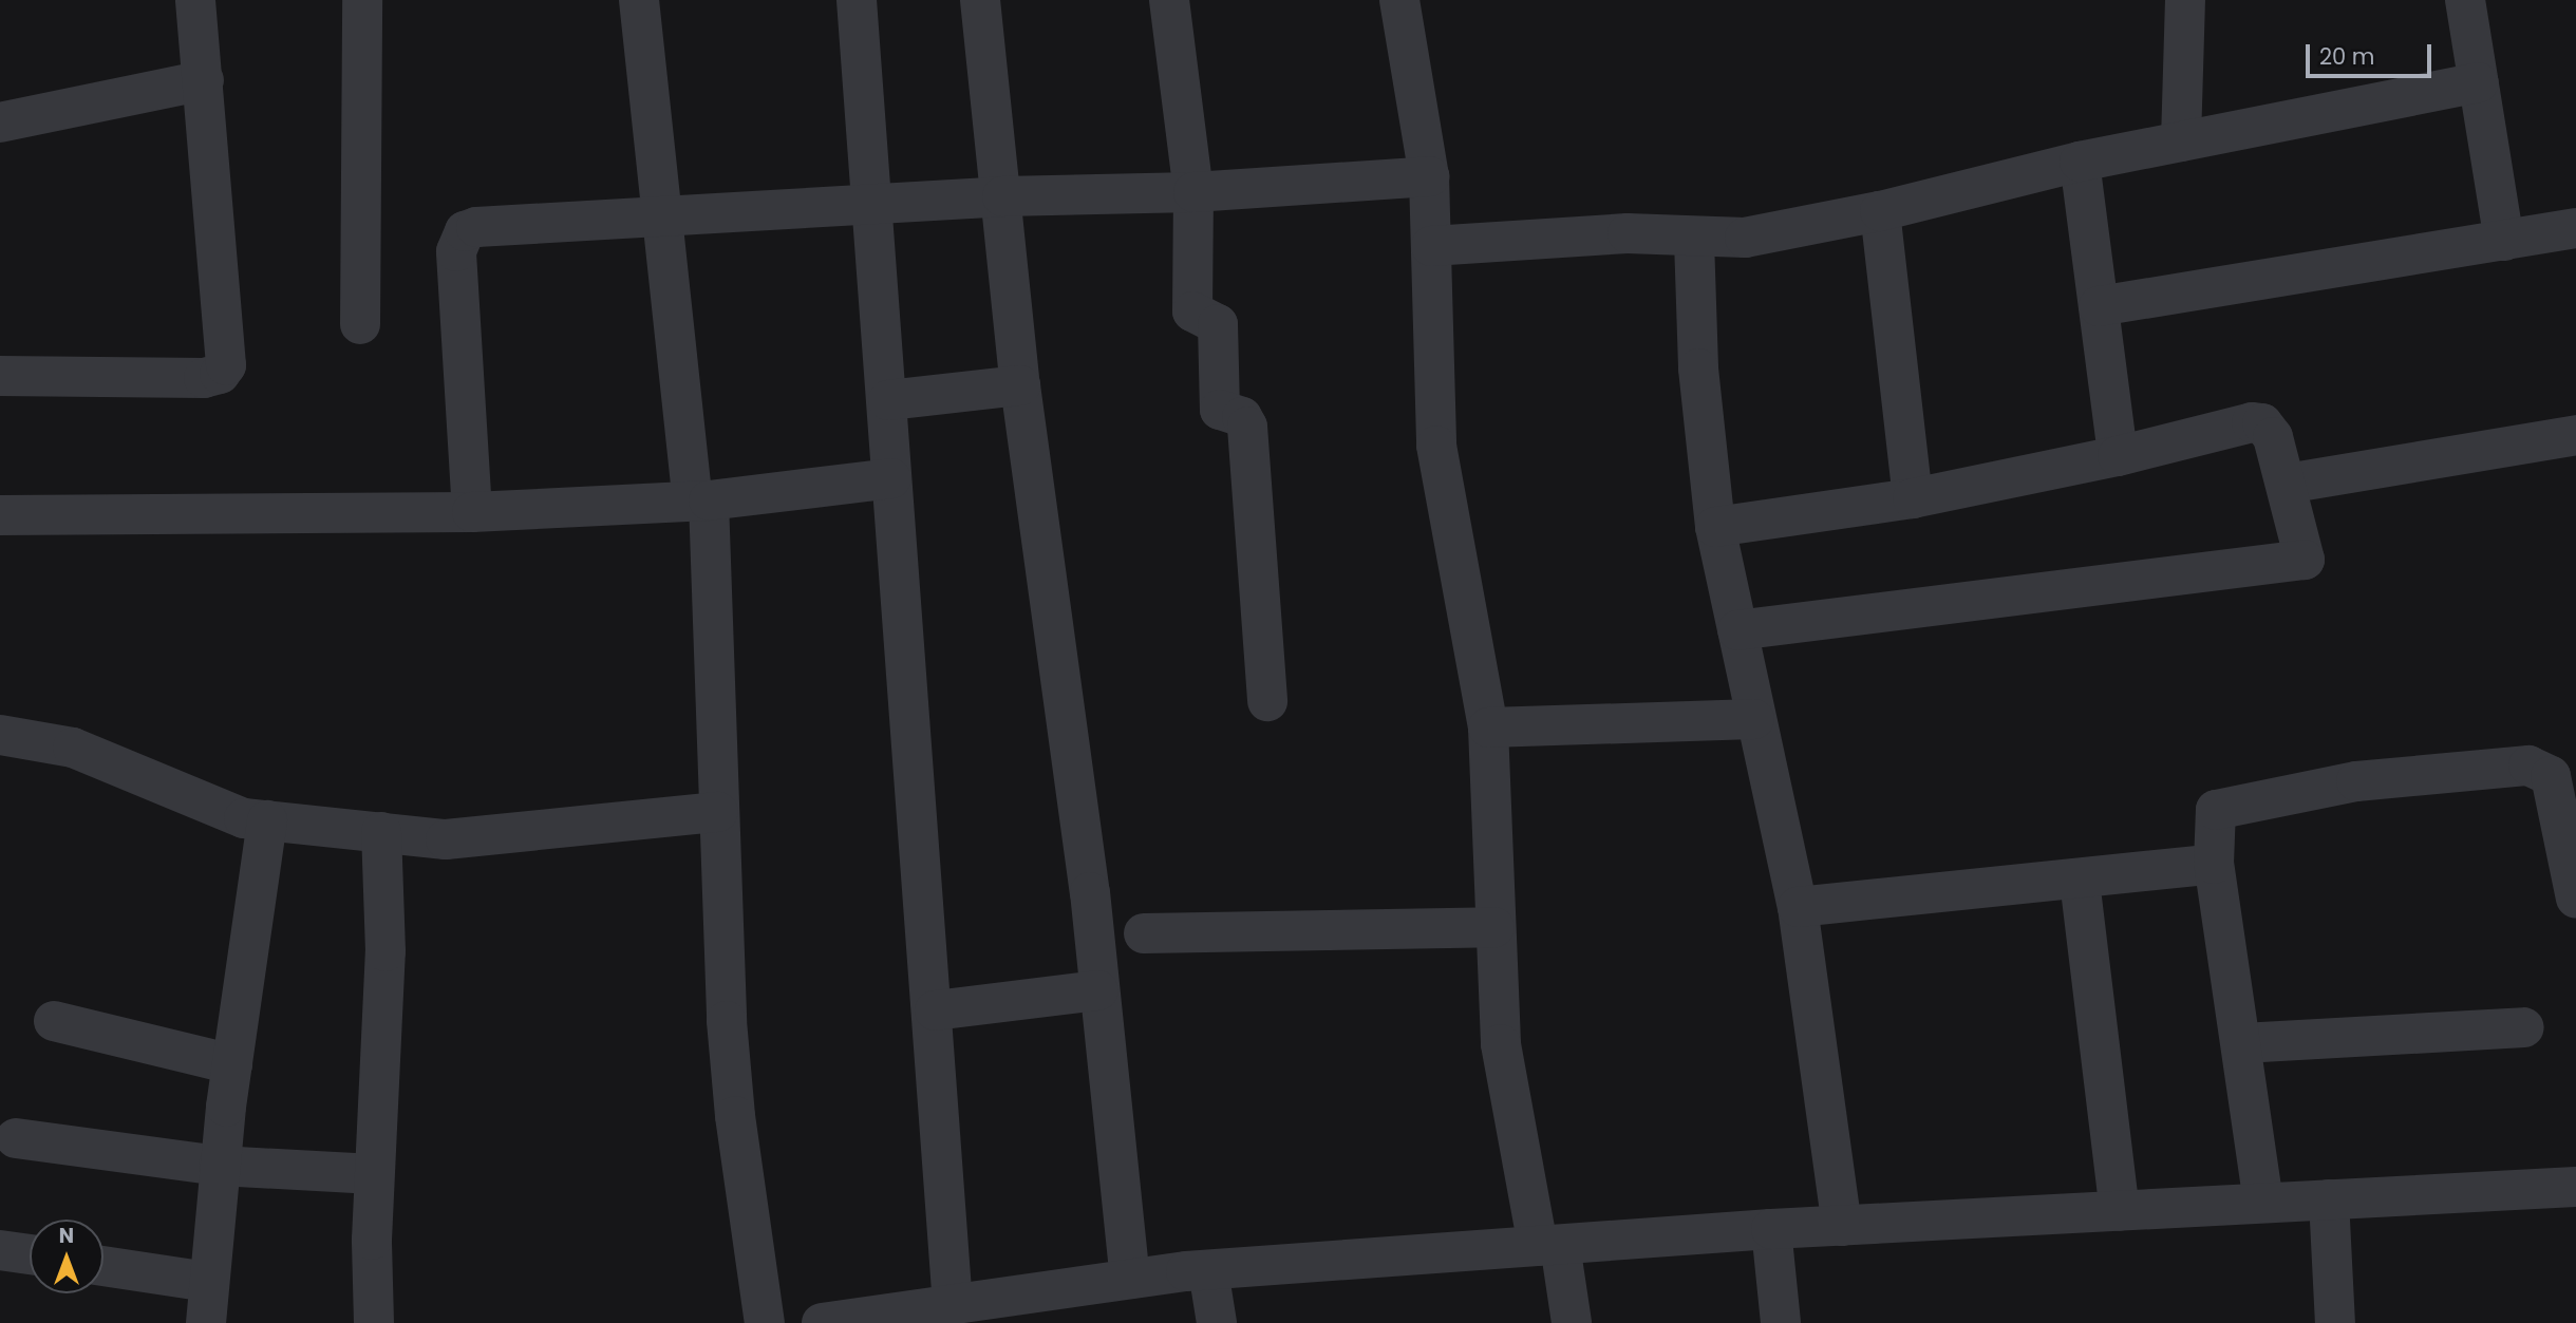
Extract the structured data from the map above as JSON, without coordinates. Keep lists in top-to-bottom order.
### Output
{
  "scale_bar": "20 m",
  "north": "top"
}
